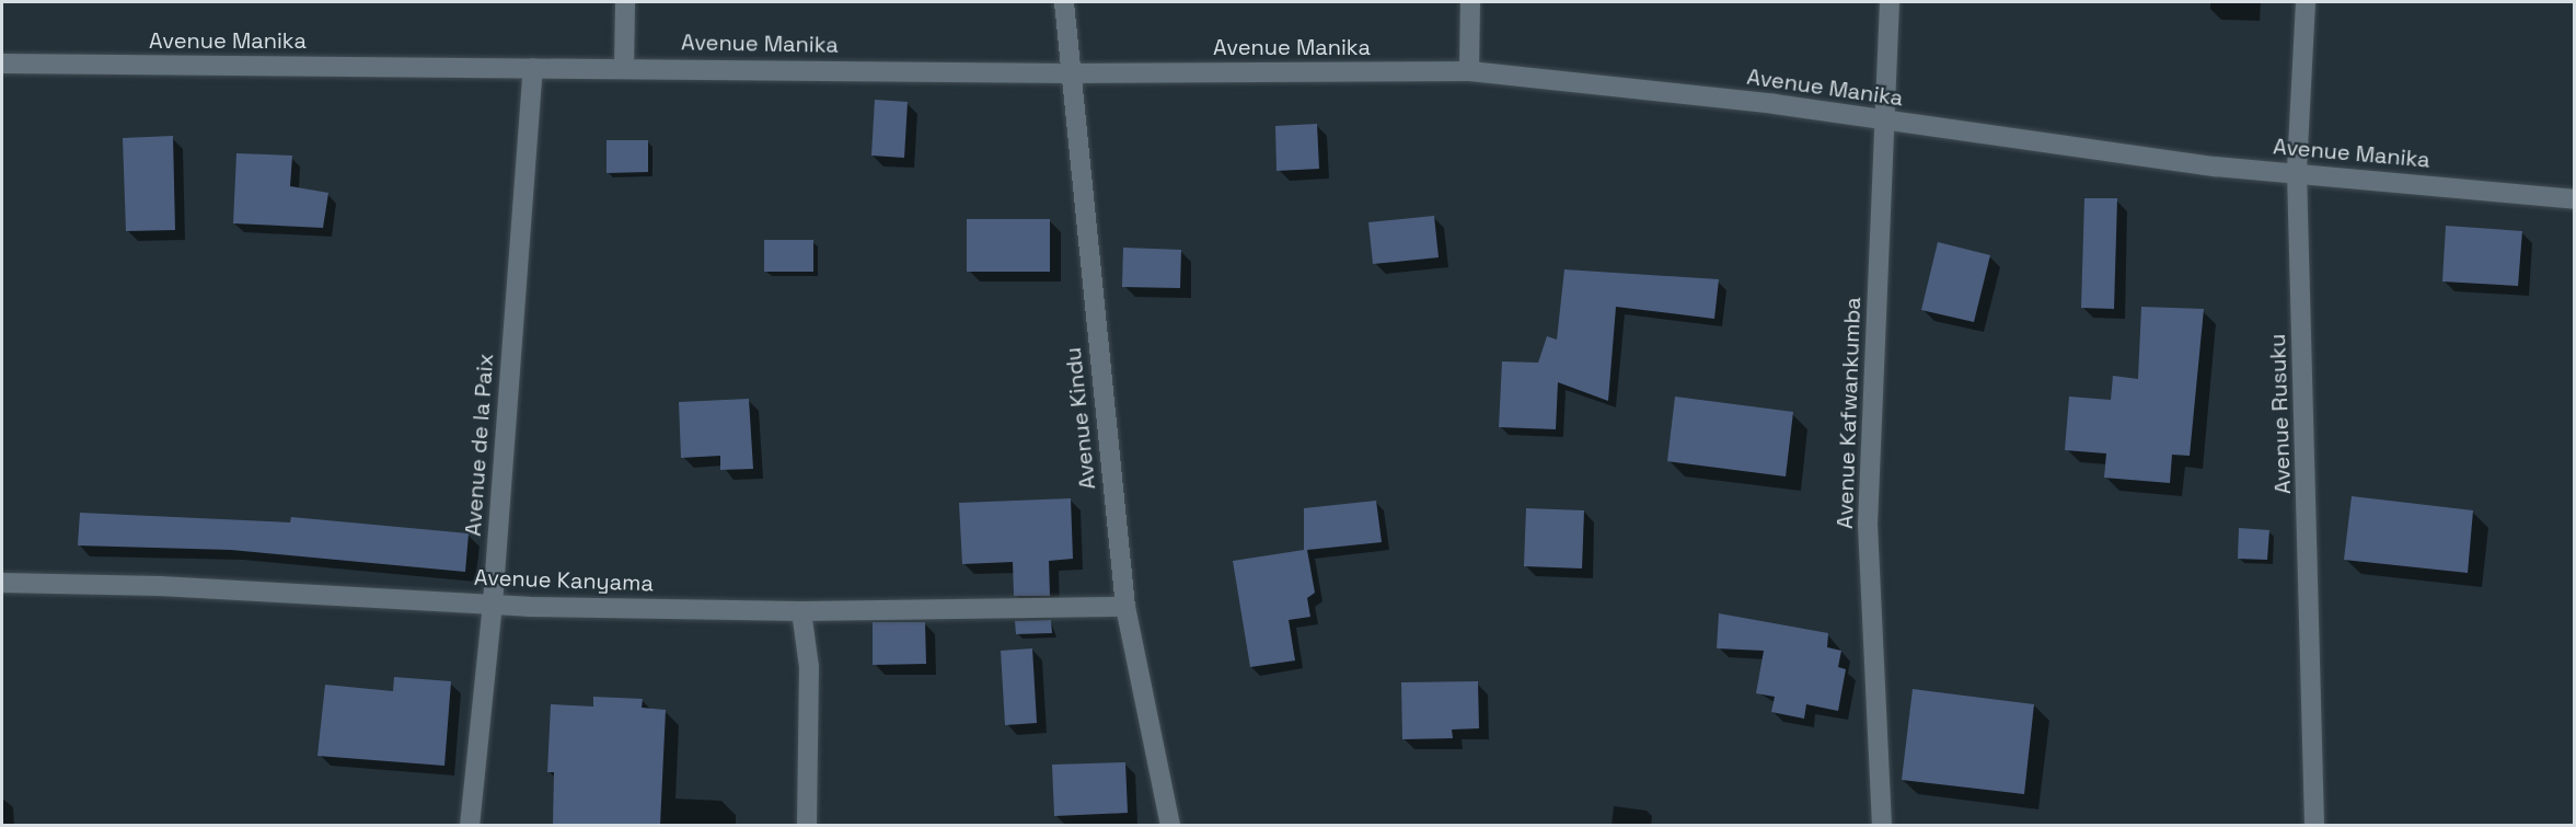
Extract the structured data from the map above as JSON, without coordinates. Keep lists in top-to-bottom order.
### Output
{
  "streets": {
    "street": [
      "Avenue Manika",
      "Avenue Kafwankumba",
      "Avenue Rusuku",
      "Avenue Kindu",
      "Avenue de la Paix",
      "Avenue Kanyama"
    ]
  },
  "crossings": [
    ["Avenue Manika", "Avenue Kafwankumba"],
    ["Avenue Manika", "Avenue Rusuku"],
    ["Avenue Manika", "Avenue Kindu"],
    ["Avenue Manika", "Avenue de la Paix"],
    ["Avenue Kindu", "Avenue Kanyama"],
    ["Avenue de la Paix", "Avenue Kanyama"]
  ]
}
